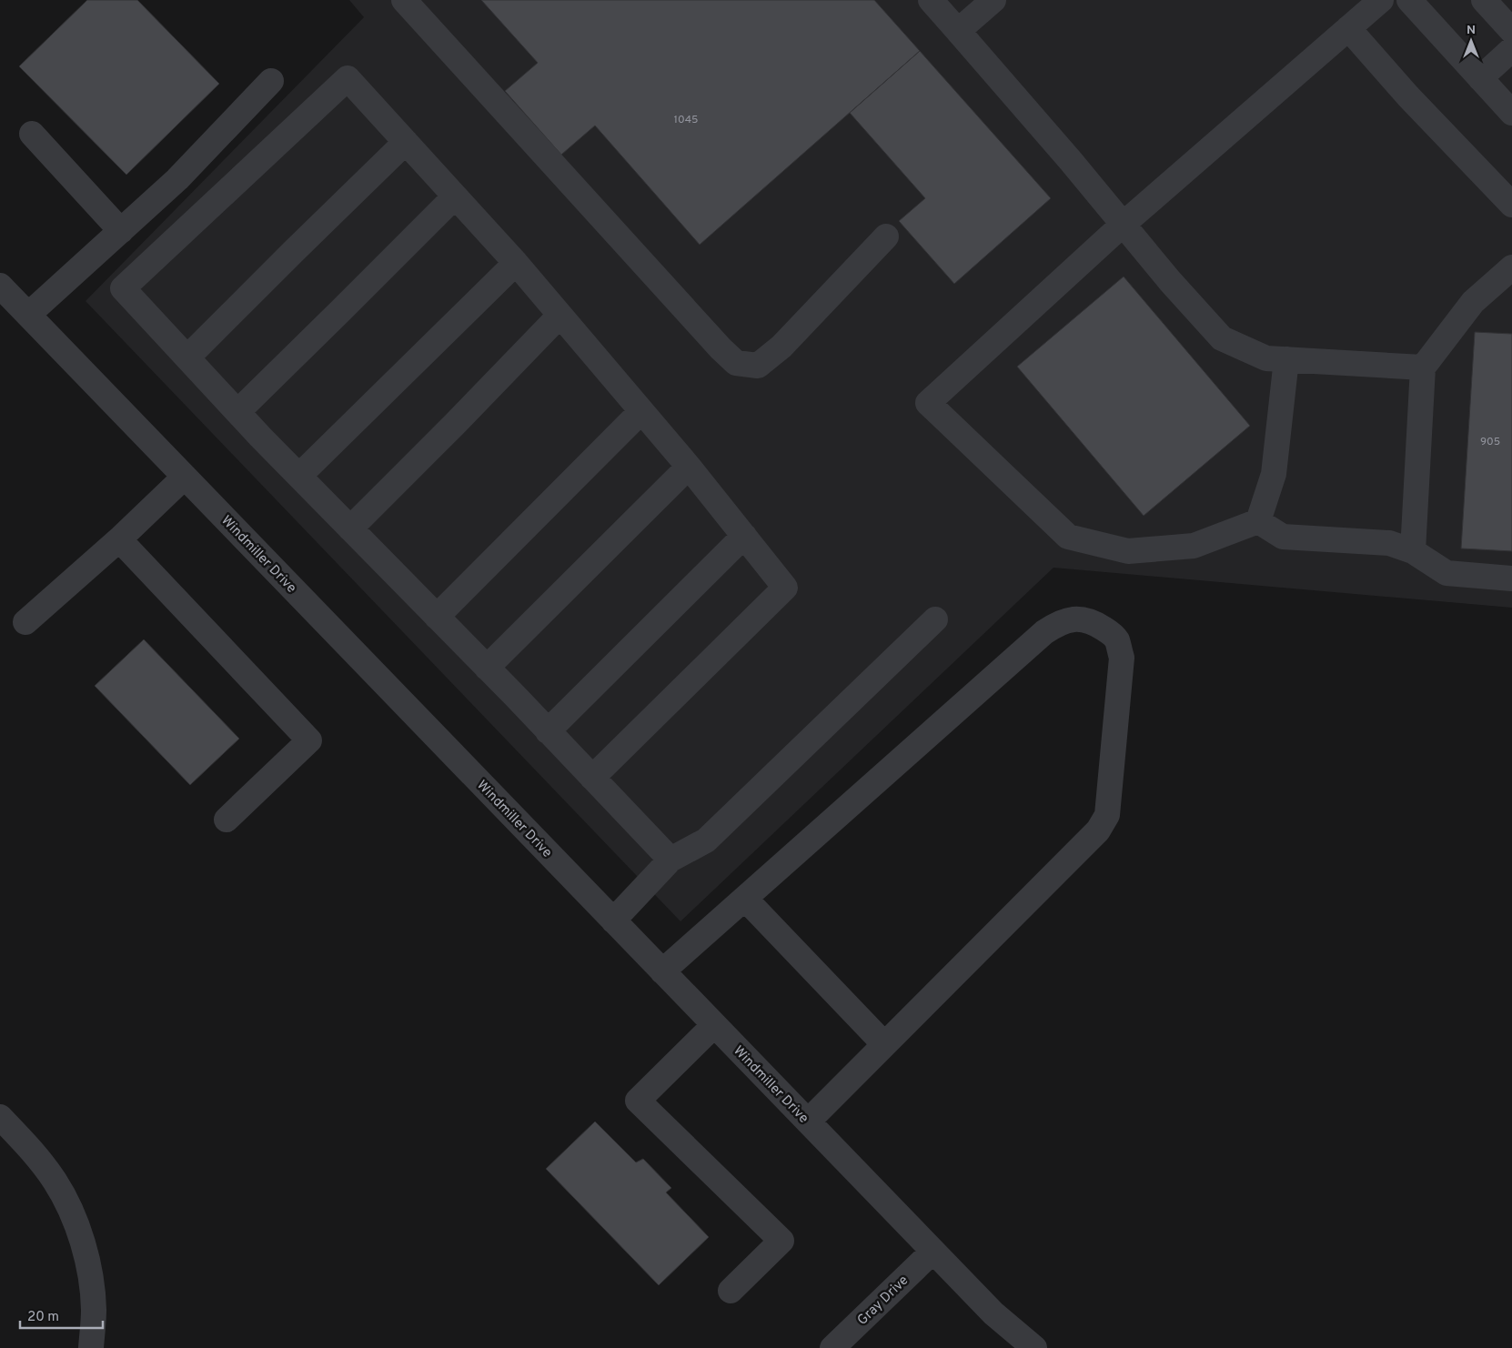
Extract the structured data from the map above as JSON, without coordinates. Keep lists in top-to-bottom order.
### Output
{
  "streets": {
    "street": ["Windmiller Drive", "Gray Drive"]
  },
  "crossings": [
    ["Windmiller Drive", "Gray Drive"]
  ],
  "house_numbers": ["1045", "905"],
  "scale_bar": "20 m",
  "north": "top"
}
